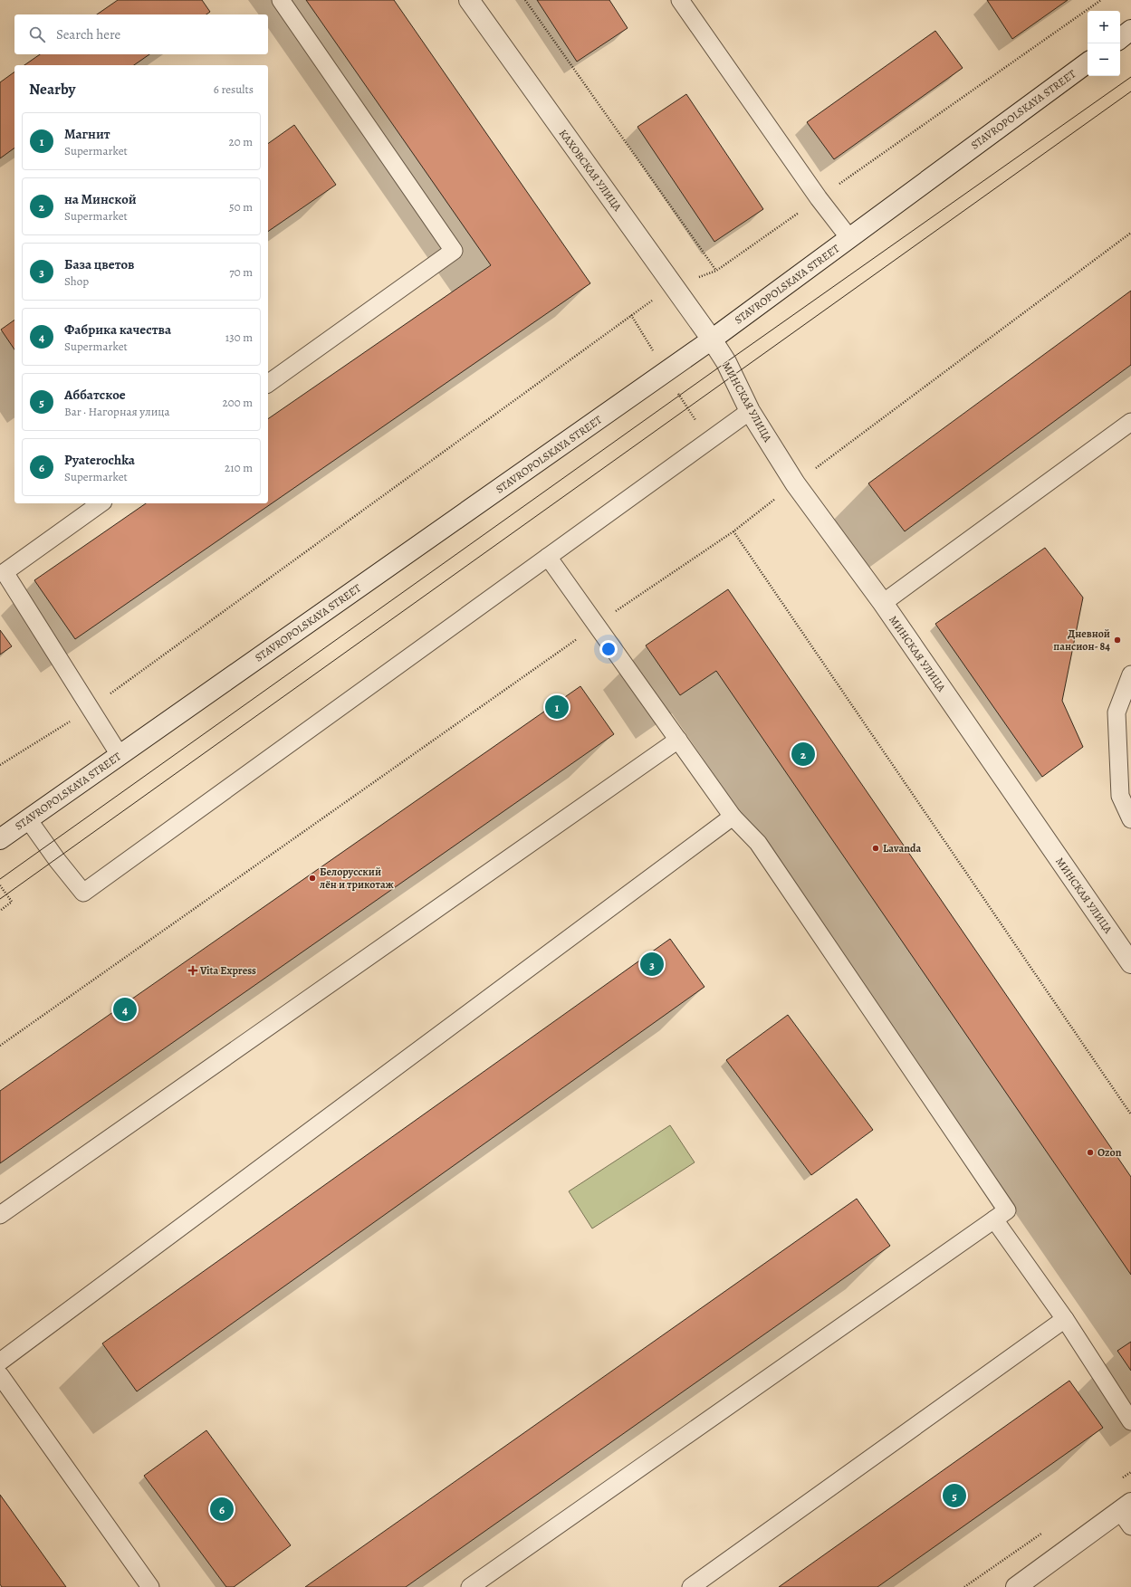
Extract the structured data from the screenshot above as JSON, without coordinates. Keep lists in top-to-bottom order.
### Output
{
  "streets": {
    "street": ["STAVROPOLSKAYA STREET", "КАХОВСКАЯ УЛИЦА", "МИНСКАЯ УЛИЦА"]
  },
  "crossings": [
    ["STAVROPOLSKAYA STREET", "КАХОВСКАЯ УЛИЦА"],
    ["STAVROPOLSKAYA STREET", "МИНСКАЯ УЛИЦА"],
    ["КАХОВСКАЯ УЛИЦА", "МИНСКАЯ УЛИЦА"]
  ],
  "places": {
    "other": [
      "Дневной пансион- 84",
      "Lavanda",
      "Белорусский лён и трикотаж",
      "Ozon"
    ],
    "health": ["Vita Express"]
  },
  "page": {
    "map_buttons": ["+", "−"],
    "search": "Search here",
    "heading": ["Nearby", "6 results"],
    "list": [
      {
        "mark": "1",
        "name": "Магнит",
        "note": "Supermarket",
        "value": "20 m"
      },
      {
        "mark": "2",
        "name": "на Минской",
        "note": "Supermarket",
        "value": "50 m"
      },
      {
        "mark": "3",
        "name": "База цветов",
        "note": "Shop",
        "value": "70 m"
      },
      {
        "mark": "4",
        "name": "Фабрика качества",
        "note": "Supermarket",
        "value": "130 m"
      },
      {
        "mark": "5",
        "name": "Аббатское",
        "note": "Bar · Нагорная улица",
        "value": "200 m"
      },
      {
        "mark": "6",
        "name": "Pyaterochka",
        "note": "Supermarket",
        "value": "210 m"
      }
    ],
    "pins": [
      "1",
      "2",
      "3",
      "4",
      "5",
      "6"
    ]
  }
}
